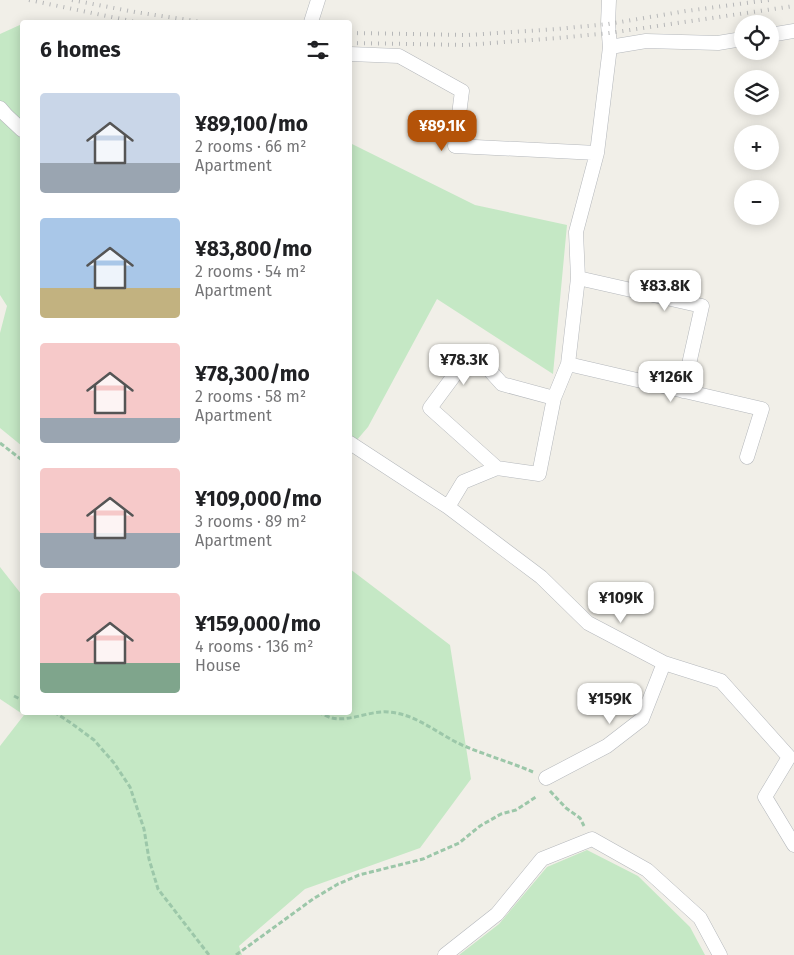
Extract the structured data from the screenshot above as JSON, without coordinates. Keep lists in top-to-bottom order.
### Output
{
  "page": {
    "map_buttons": ["+", "−"],
    "heading": "6 homes",
    "list": [
      {
        "name": "¥89,100/mo",
        "note": "2 rooms · 66 m² · Apartment"
      },
      {
        "name": "¥83,800/mo",
        "note": "2 rooms · 54 m² · Apartment"
      },
      {
        "name": "¥78,300/mo",
        "note": "2 rooms · 58 m² · Apartment"
      },
      {
        "name": "¥109,000/mo",
        "note": "3 rooms · 89 m² · Apartment"
      },
      {
        "name": "¥159,000/mo",
        "note": "4 rooms · 136 m² · House"
      }
    ],
    "price": [
      "¥89.1K",
      "¥83.8K",
      "¥78.3K",
      "¥126K",
      "¥109K",
      "¥159K"
    ]
  }
}
